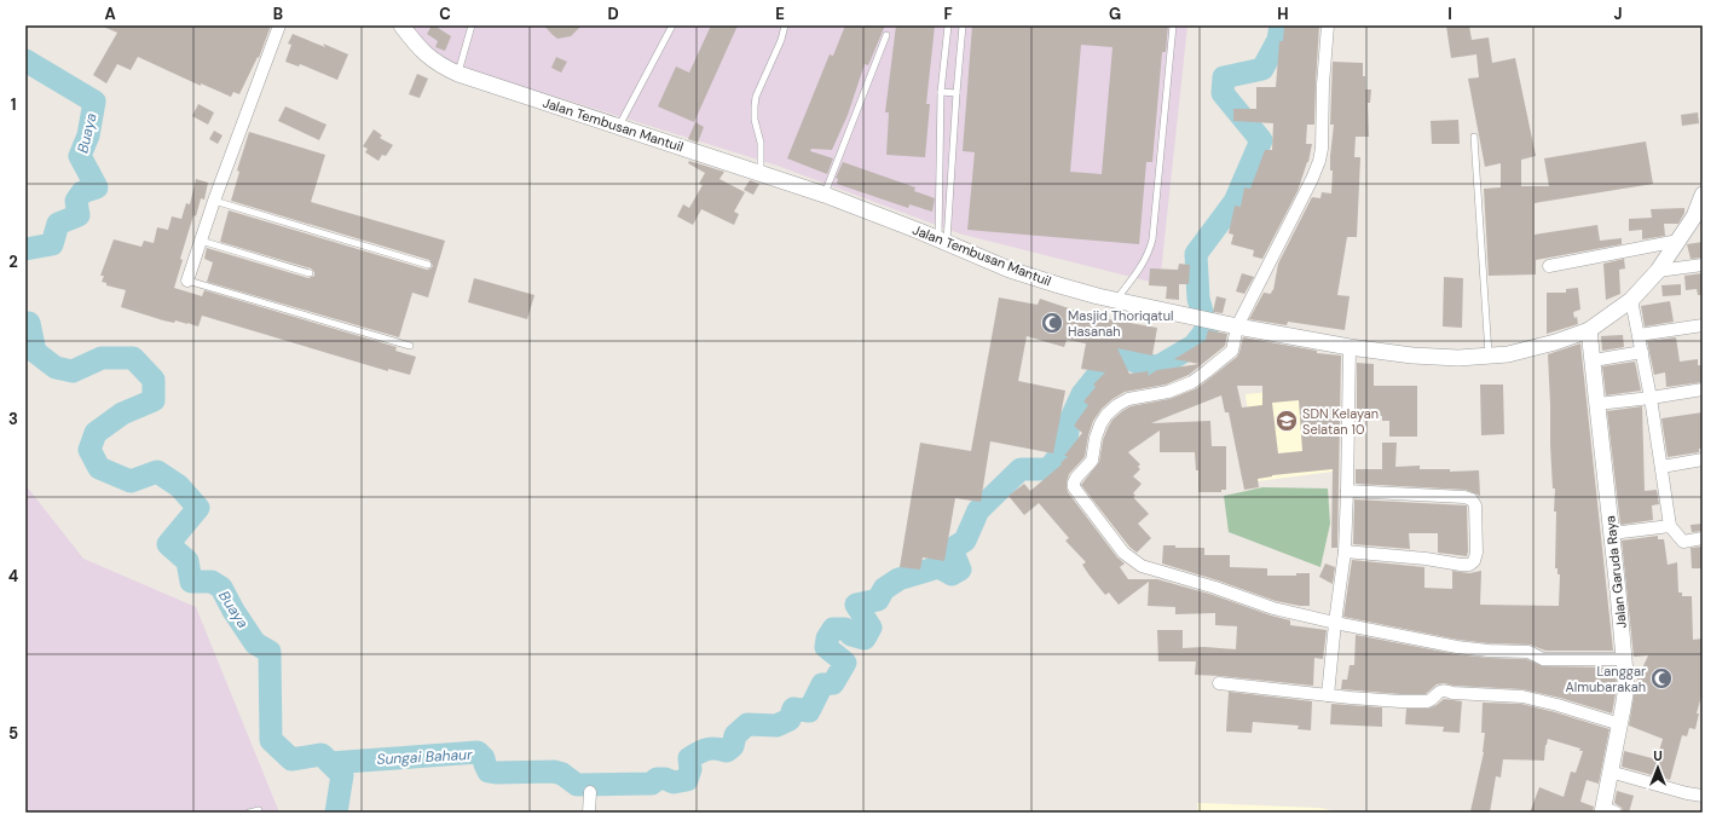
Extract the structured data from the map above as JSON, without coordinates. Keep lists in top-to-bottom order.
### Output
{
  "streets": {
    "street": ["Jalan Tembusan Mantuil", "Jalan Garuda Raya"]
  },
  "crossings": [
    ["Jalan Tembusan Mantuil", "Jalan Garuda Raya"]
  ],
  "water": ["Buaya", "Sungai Bahaur"],
  "places": {
    "mosque": ["Masjid Thoriqatul Hasanah", "Langgar Almubarakah"],
    "school or university": ["SDN Kelayan Selatan 10"]
  },
  "north": "top",
  "grid": {
    "columns": [
      "A",
      "B",
      "C",
      "D",
      "E",
      "F",
      "G",
      "H",
      "I",
      "J"
    ],
    "rows": [
      "1",
      "2",
      "3",
      "4",
      "5"
    ]
  }
}
